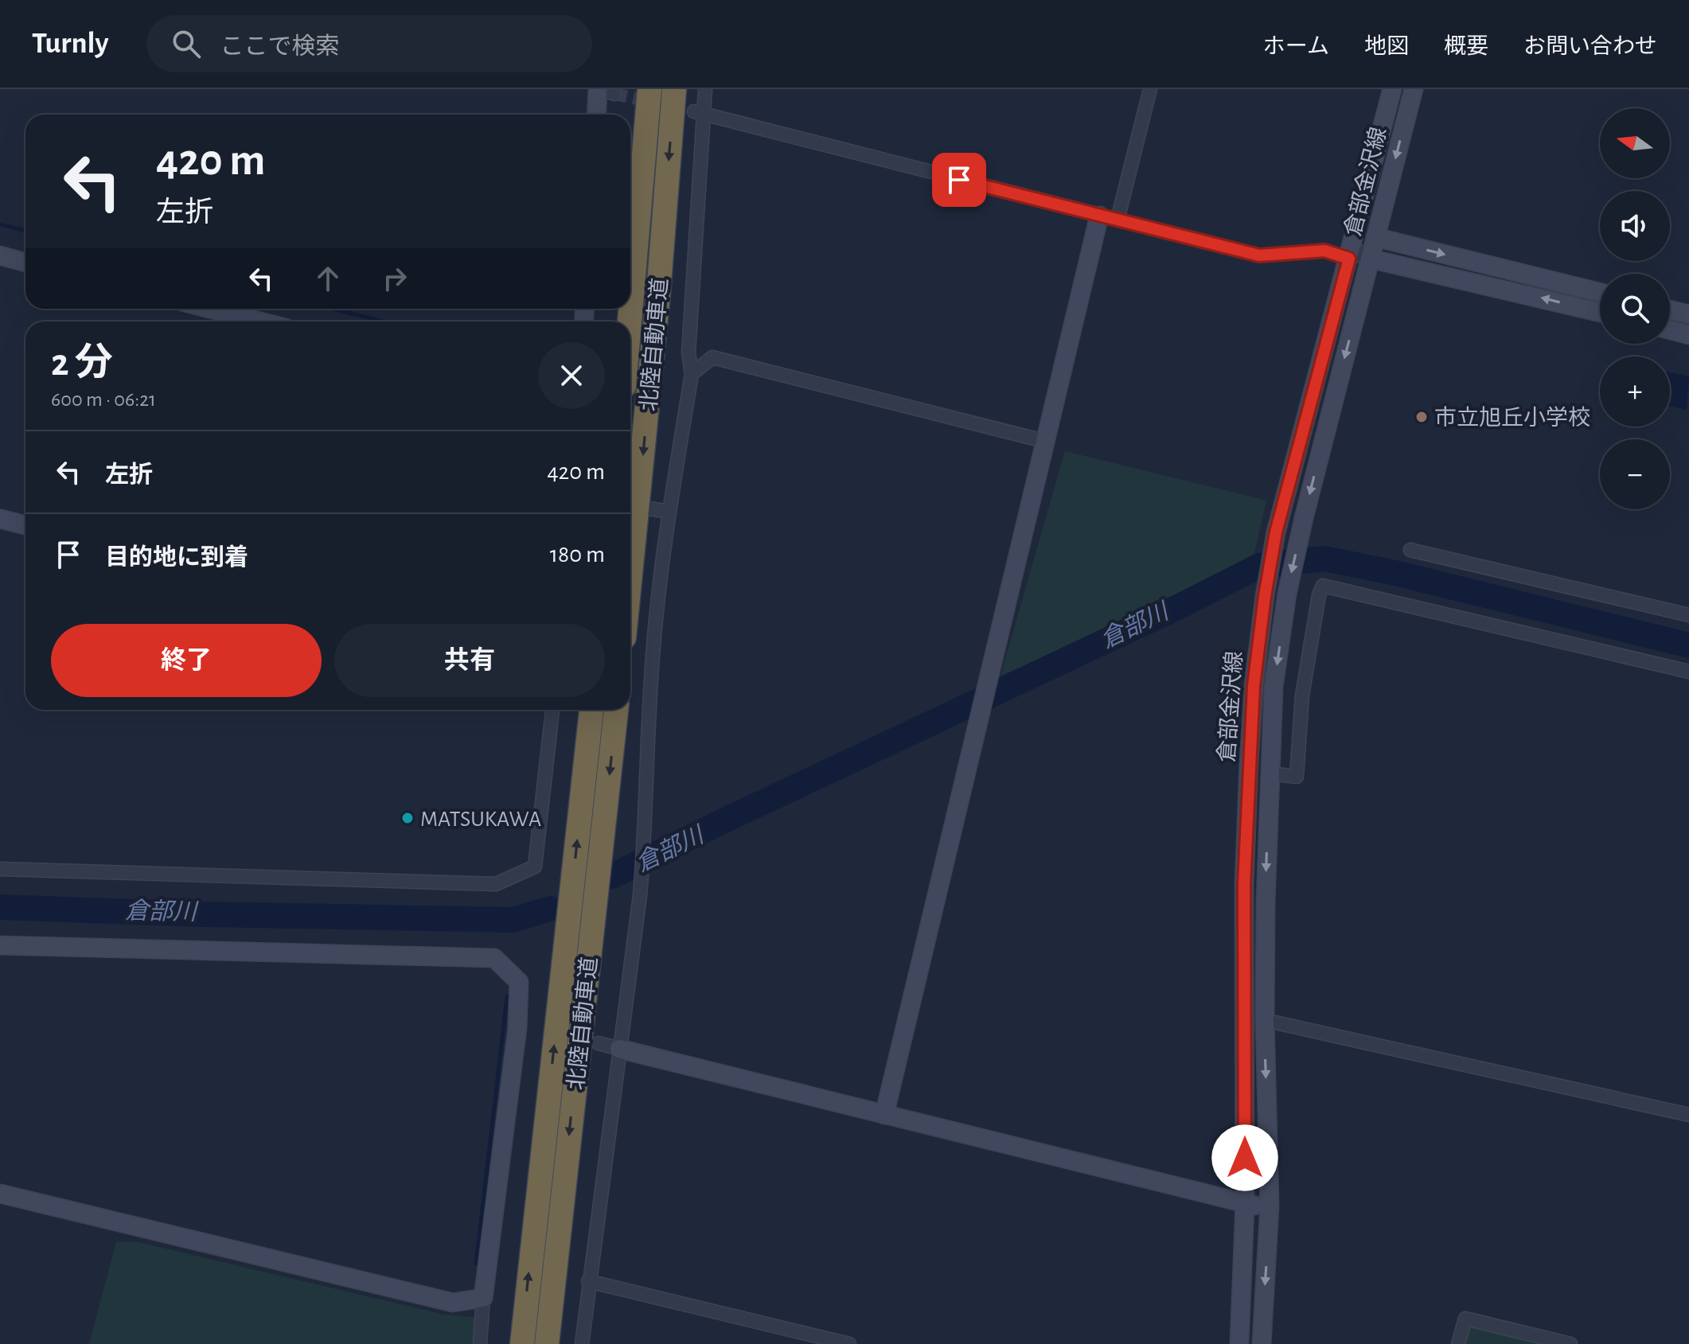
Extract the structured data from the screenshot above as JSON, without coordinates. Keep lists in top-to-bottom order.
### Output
{
  "streets": {
    "highway": ["北陸自動車道"],
    "street": ["倉部金沢線"]
  },
  "water": ["倉部川"],
  "places": ["市立旭丘小学校", "MATSUKAWA"],
  "north": "left",
  "page": {
    "header": "Turnly",
    "search": "ここで検索",
    "nav": [
      "ホーム",
      "地図",
      "概要",
      "お問い合わせ"
    ],
    "map_buttons": ["+", "−"],
    "turn": ["420 m", "左折"],
    "heading": ["2 分", "600 m · 06:21"],
    "list": [
      {
        "name": "左折",
        "value": "420 m"
      },
      {
        "name": "目的地に到着",
        "value": "180 m"
      }
    ],
    "buttons": ["終了", "共有"]
  }
}
